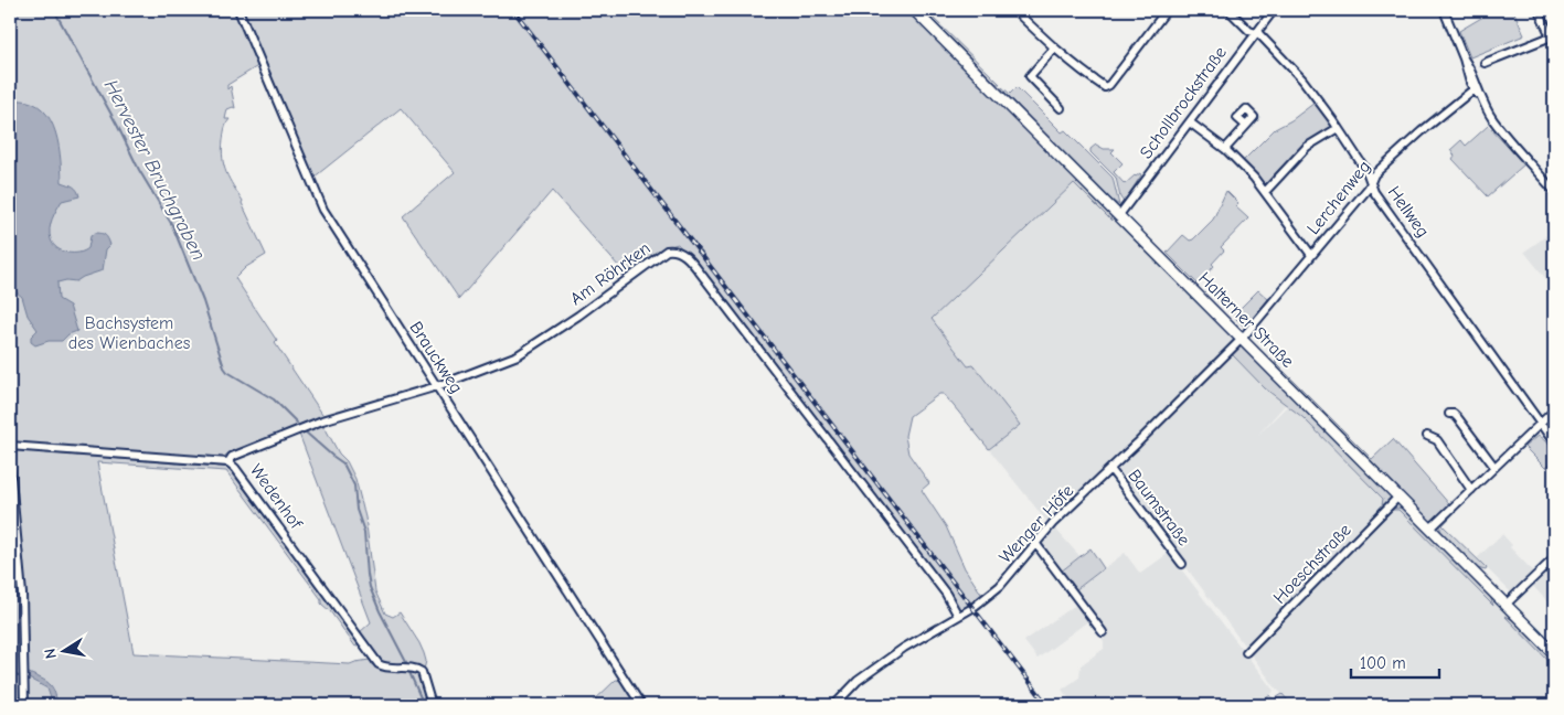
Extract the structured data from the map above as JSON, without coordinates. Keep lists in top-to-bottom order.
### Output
{
  "streets": {
    "main road": ["Halterner Straße"],
    "street": [
      "Schollbrockstraße",
      "Lerchenweg",
      "Hellweg",
      "Am Röhrken",
      "Brauckweg",
      "Wedenhof",
      "Baumstraße",
      "Wenger Höfe",
      "Hoeschstraße"
    ]
  },
  "crossings": [
    ["Schollbrockstraße", "Hellweg"],
    ["Schollbrockstraße", "Halterner Straße"],
    ["Lerchenweg", "Hellweg"],
    ["Lerchenweg", "Halterner Straße"],
    ["Lerchenweg", "Wenger Höfe"],
    ["Am Röhrken", "Brauckweg"],
    ["Am Röhrken", "Wedenhof"],
    ["Am Röhrken", "Wenger Höfe"],
    ["Halterner Straße", "Wenger Höfe"],
    ["Halterner Straße", "Hoeschstraße"],
    ["Baumstraße", "Wenger Höfe"]
  ],
  "water": ["Hervester Bruchgraben"],
  "parks": ["Bachsystem des Wienbaches"],
  "scale_bar": "100 m",
  "north": "left"
}
